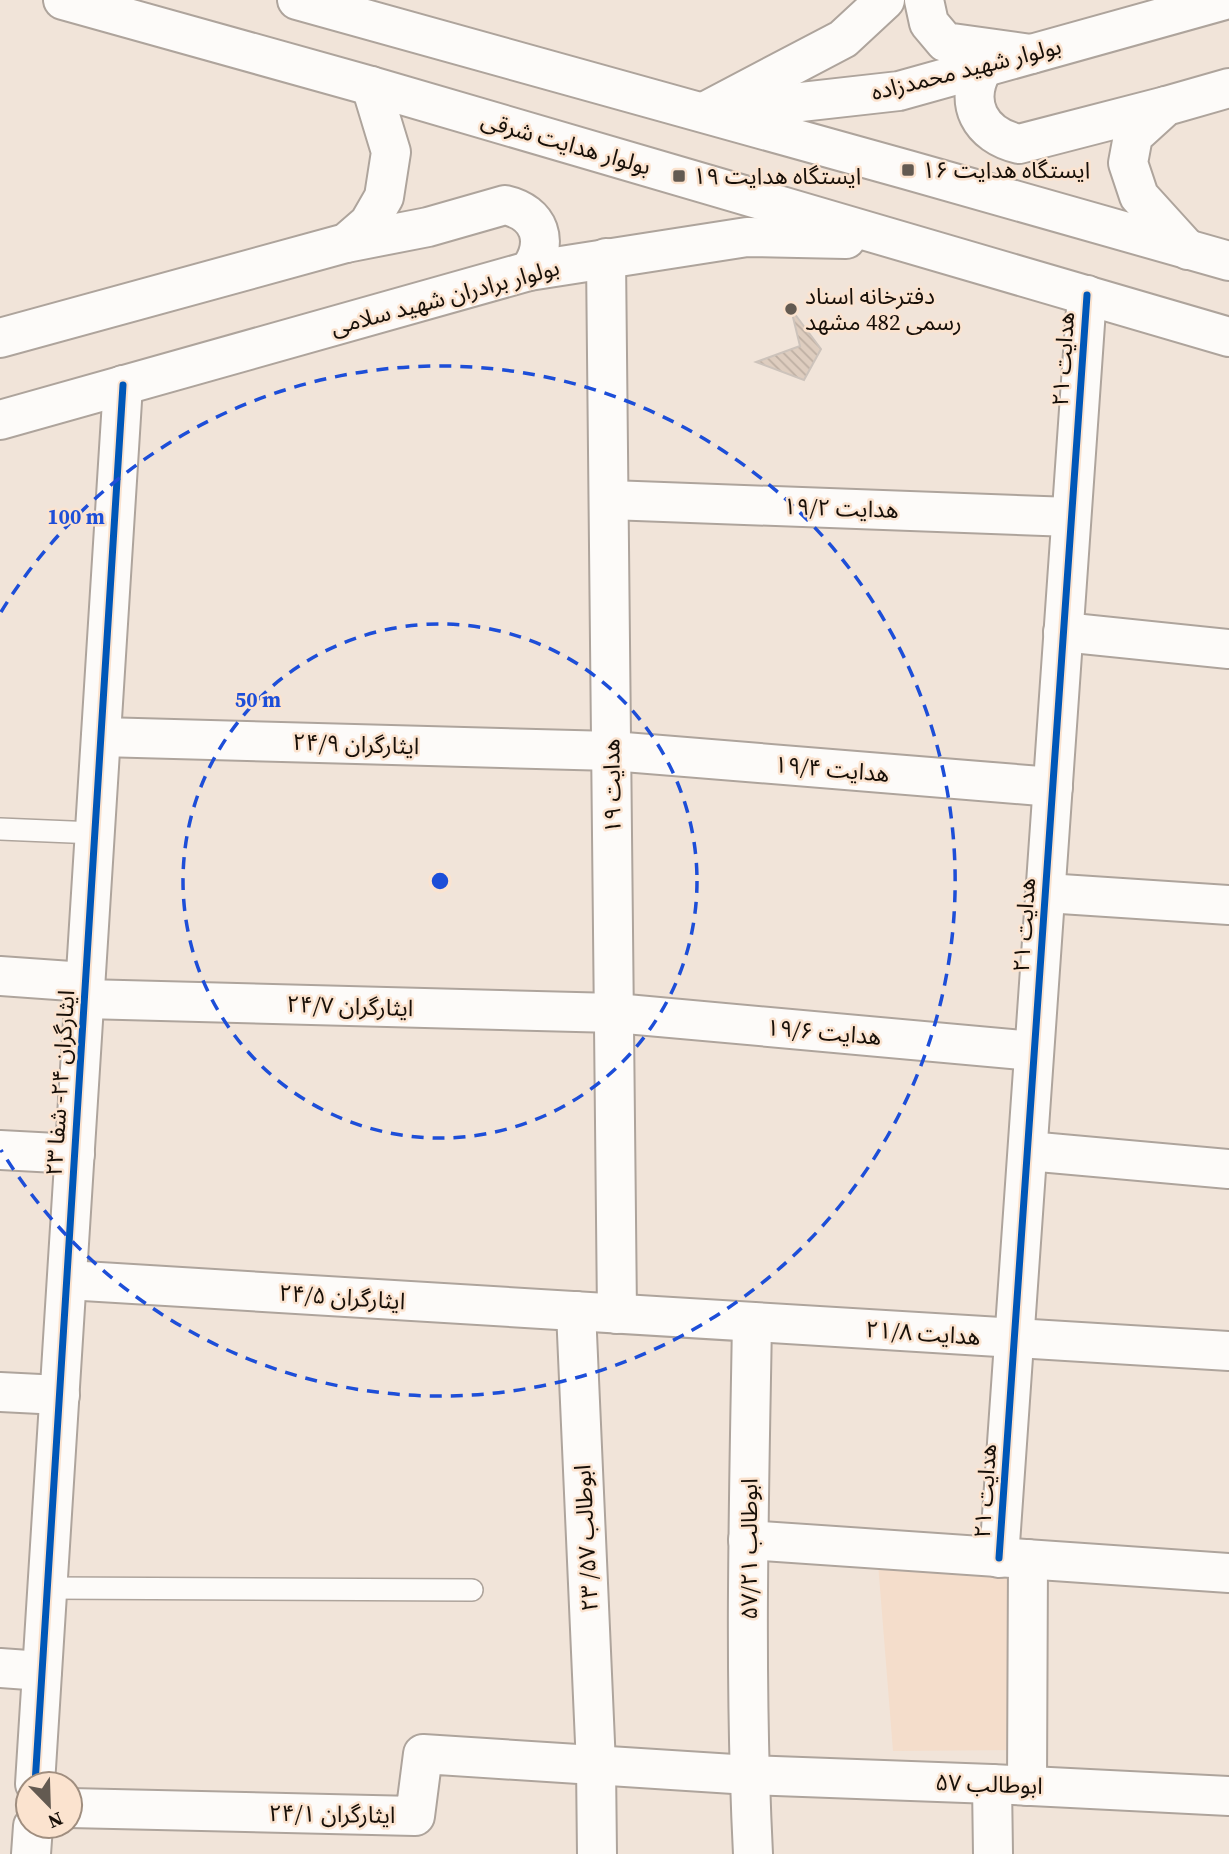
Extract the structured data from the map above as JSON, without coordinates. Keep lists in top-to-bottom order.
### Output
{
  "streets": {
    "street": [
      "بولوار شهید محمدزاده",
      "بولوار هدایت شرقی",
      "بولوار برادران شهید سلامی",
      "هدایت ۲۱",
      "هدایت ۱۹/۲",
      "ایثارگران ۲۴/۹",
      "هدایت ۱۹/۴",
      "هدایت ۱۹",
      "ایثارگران ۲۴/۷",
      "هدایت ۱۹/۶",
      "ایثارگران ۲۴- شفا ۲۳",
      "ایثارگران ۲۴/۵",
      "هدایت ۲۱/۸",
      "ابوطالب ۵۷/ ۲۳",
      "ابوطالب ۵۷/۲۱",
      "ابوطالب ۵۷",
      "ایثارگران ۲۴/۱"
    ]
  },
  "crossings": [
    ["بولوار هدایت شرقی", "بولوار برادران شهید سلامی"],
    ["بولوار هدایت شرقی", "هدایت ۲۱"],
    ["بولوار برادران شهید سلامی", "هدایت ۱۹"],
    ["بولوار برادران شهید سلامی", "ایثارگران ۲۴- شفا ۲۳"],
    ["هدایت ۲۱", "هدایت ۱۹/۲"],
    ["هدایت ۲۱", "هدایت ۱۹/۴"],
    ["هدایت ۲۱", "هدایت ۱۹/۶"],
    ["هدایت ۲۱", "هدایت ۲۱/۸"],
    ["هدایت ۲۱", "ابوطالب ۵۷"],
    ["هدایت ۱۹/۲", "هدایت ۱۹"],
    ["ایثارگران ۲۴/۹", "هدایت ۱۹/۴"],
    ["ایثارگران ۲۴/۹", "هدایت ۱۹"],
    ["ایثارگران ۲۴/۹", "ایثارگران ۲۴- شفا ۲۳"],
    ["هدایت ۱۹/۴", "هدایت ۱۹"],
    ["هدایت ۱۹", "ایثارگران ۲۴/۷"],
    ["هدایت ۱۹", "هدایت ۱۹/۶"],
    ["هدایت ۱۹", "ایثارگران ۲۴/۵"],
    ["هدایت ۱۹", "هدایت ۲۱/۸"],
    ["ایثارگران ۲۴/۷", "هدایت ۱۹/۶"],
    ["ایثارگران ۲۴/۷", "ایثارگران ۲۴- شفا ۲۳"],
    ["ایثارگران ۲۴- شفا ۲۳", "ایثارگران ۲۴/۵"],
    ["ایثارگران ۲۴/۵", "هدایت ۲۱/۸"],
    ["ایثارگران ۲۴/۵", "ابوطالب ۵۷/ ۲۳"],
    ["هدایت ۲۱/۸", "ابوطالب ۵۷/۲۱"],
    ["ابوطالب ۵۷/ ۲۳", "ایثارگران ۲۴/۱"],
    ["ابوطالب ۵۷/۲۱", "ابوطالب ۵۷"],
    ["ابوطالب ۵۷/۲۱", "ایثارگران ۲۴/۱"],
    ["ابوطالب ۵۷", "ایثارگران ۲۴/۱"]
  ],
  "places": {
    "transit": ["ایستگاه هدایت ۱۶", "ایستگاه هدایت ۱۹"],
    "other": ["دفترخانه اسناد رسمی 482 مشهد"]
  },
  "north": "bottom right",
  "rings": ["100 m", "50 m"]
}
